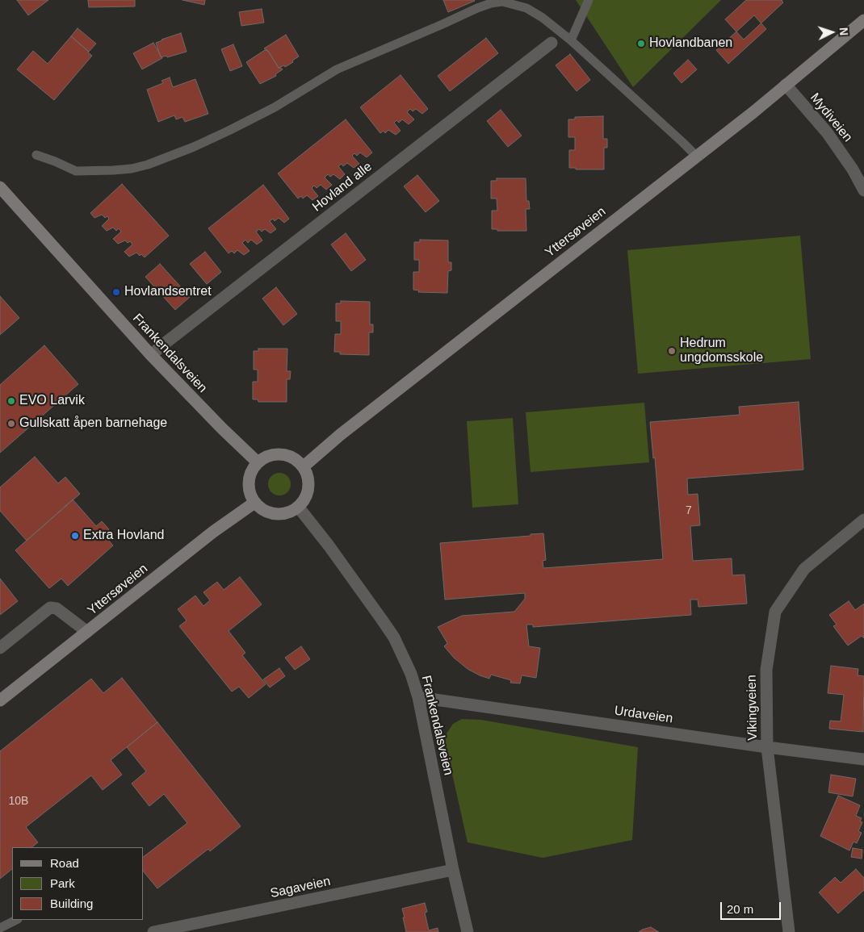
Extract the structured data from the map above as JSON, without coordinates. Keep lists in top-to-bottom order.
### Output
{
  "streets": {
    "main road": ["Yttersøveien", "Frankendalsveien"],
    "street": [
      "Mydiveien",
      "Hovland alle",
      "Vikingveien",
      "Urdaveien",
      "Sagaveien"
    ]
  },
  "crossings": [
    ["Mydiveien", "Yttersøveien"],
    ["Hovland alle", "Frankendalsveien"],
    ["Yttersøveien", "Frankendalsveien"],
    ["Frankendalsveien", "Urdaveien"],
    ["Frankendalsveien", "Sagaveien"],
    ["Vikingveien", "Urdaveien"]
  ],
  "places": [
    "Hovlandbanen",
    "Hovlandsentret",
    "Hedrum ungdomsskole",
    "EVO Larvik",
    "Gullskatt åpen barnehage",
    "Extra Hovland"
  ],
  "house_numbers": ["7", "10B"],
  "legend": ["Road", "Park", "Building"],
  "scale_bar": "20 m",
  "north": "right"
}
